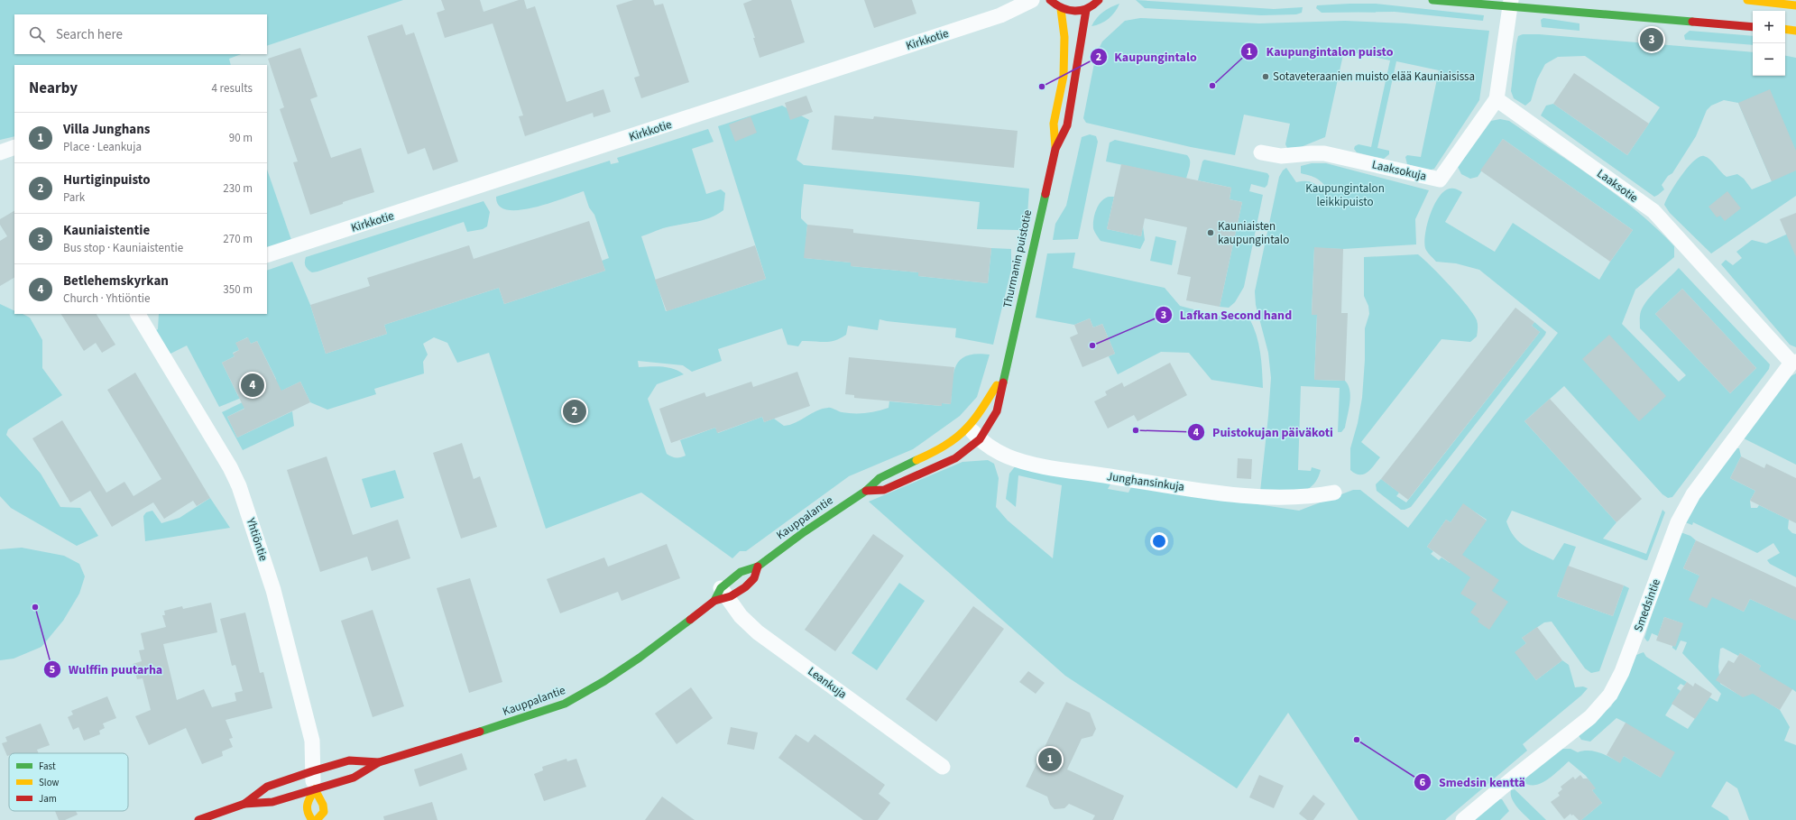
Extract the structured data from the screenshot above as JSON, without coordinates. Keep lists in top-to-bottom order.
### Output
{
  "streets": {
    "street": [
      "Kirkkotie",
      "Laaksokuja",
      "Laaksotie",
      "Thurmanin puistotie",
      "Junghansinkuja",
      "Kauppalantie",
      "Yhtiöntie",
      "Smedsintie",
      "Leankuja"
    ]
  },
  "crossings": [
    ["Laaksokuja", "Laaksotie"],
    ["Laaksotie", "Smedsintie"],
    ["Thurmanin puistotie", "Junghansinkuja"],
    ["Thurmanin puistotie", "Kauppalantie"],
    ["Junghansinkuja", "Kauppalantie"],
    ["Kauppalantie", "Yhtiöntie"],
    ["Kauppalantie", "Leankuja"]
  ],
  "parks": ["Kaupungintalon leikkipuisto"],
  "places": [
    "Sotaveteraanien muisto elää Kauniaisissa",
    "Kaupungintalon puisto",
    "Kaupungintalo",
    "Kauniaisten kaupungintalo",
    "Lafkan Second hand",
    "Puistokujan päiväkoti",
    "Wulffin puutarha",
    "Smedsin kenttä"
  ],
  "legend": ["Fast", "Slow", "Jam"],
  "page": {
    "map_buttons": ["+", "−"],
    "search": "Search here",
    "pins": [
      "3",
      "4",
      "2",
      "1"
    ],
    "heading": ["Nearby", "4 results"],
    "list": [
      {
        "mark": "1",
        "name": "Villa Junghans",
        "note": "Place · Leankuja",
        "value": "90 m"
      },
      {
        "mark": "2",
        "name": "Hurtiginpuisto",
        "note": "Park",
        "value": "230 m"
      },
      {
        "mark": "3",
        "name": "Kauniaistentie",
        "note": "Bus stop · Kauniaistentie",
        "value": "270 m"
      },
      {
        "mark": "4",
        "name": "Betlehemskyrkan",
        "note": "Church · Yhtiöntie",
        "value": "350 m"
      }
    ]
  }
}
